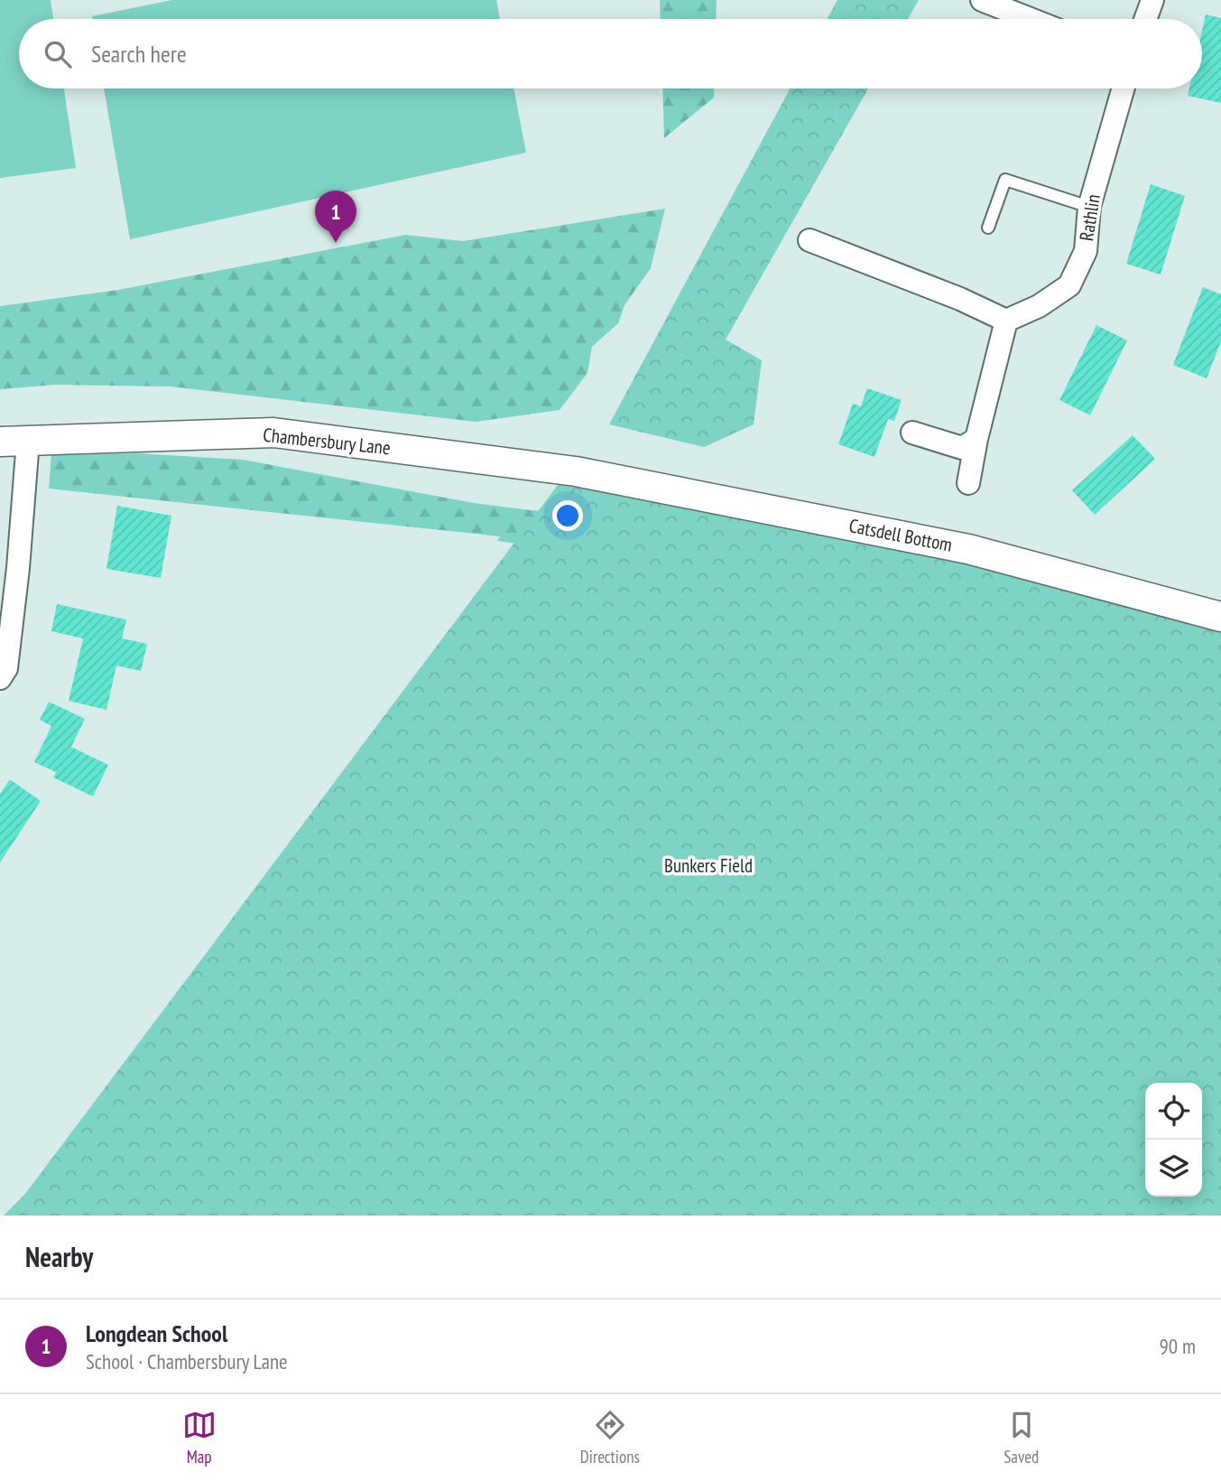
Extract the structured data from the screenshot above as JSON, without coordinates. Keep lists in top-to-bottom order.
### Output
{
  "streets": {
    "street": ["Rathlin", "Chambersbury Lane", "Catsdell Bottom"]
  },
  "crossings": [
    ["Chambersbury Lane", "Catsdell Bottom"]
  ],
  "parks": ["Bunkers Field"],
  "page": {
    "search": "Search here",
    "pins": "1",
    "heading": "Nearby",
    "list": [
      {
        "mark": "1",
        "name": "Longdean School",
        "note": "School · Chambersbury Lane",
        "value": "90 m"
      }
    ],
    "nav": ["Map", "Directions", "Saved"]
  }
}
